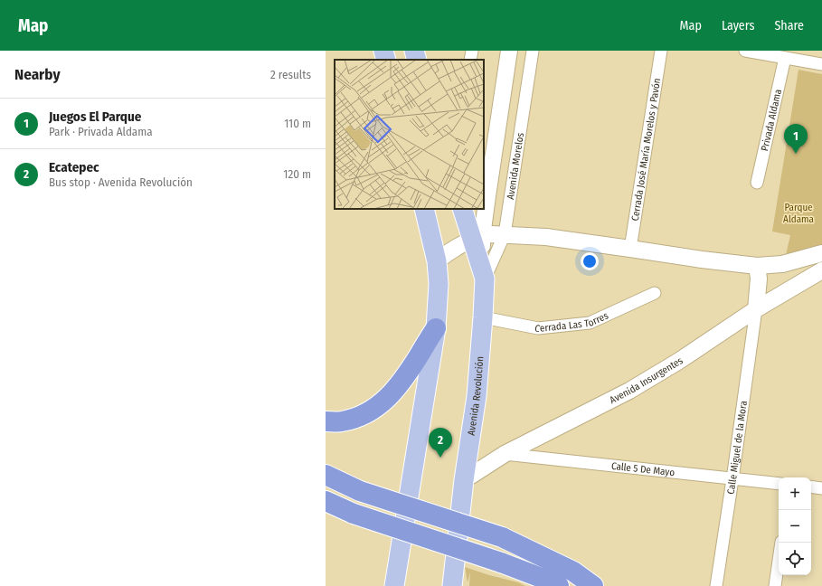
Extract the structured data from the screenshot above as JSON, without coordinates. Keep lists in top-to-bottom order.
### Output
{
  "streets": {
    "main road": ["Avenida Insurgentes", "Avenida Revolución"],
    "street": [
      "Privada Aldama",
      "Cerrada José María Morelos y Pavón",
      "Avenida Morelos",
      "Cerrada Las Torres",
      "Calle Miguel de la Mora",
      "Calle 5 De Mayo"
    ]
  },
  "crossings": [
    ["Avenida Morelos", "Avenida Revolución"],
    ["Cerrada Las Torres", "Avenida Revolución"],
    ["Avenida Insurgentes", "Avenida Revolución"],
    ["Avenida Insurgentes", "Calle Miguel de la Mora"],
    ["Avenida Insurgentes", "Calle 5 De Mayo"],
    ["Calle Miguel de la Mora", "Calle 5 De Mayo"]
  ],
  "parks": ["Parque Aldama"],
  "page": {
    "header": "Map",
    "nav": ["Map", "Layers", "Share"],
    "heading": ["Nearby", "2 results"],
    "list": [
      {
        "mark": "1",
        "name": "Juegos El Parque",
        "note": "Park · Privada Aldama",
        "value": "110 m"
      },
      {
        "mark": "2",
        "name": "Ecatepec",
        "note": "Bus stop · Avenida Revolución",
        "value": "120 m"
      }
    ],
    "pins": ["1", "2"],
    "map_buttons": ["+", "−"]
  }
}
